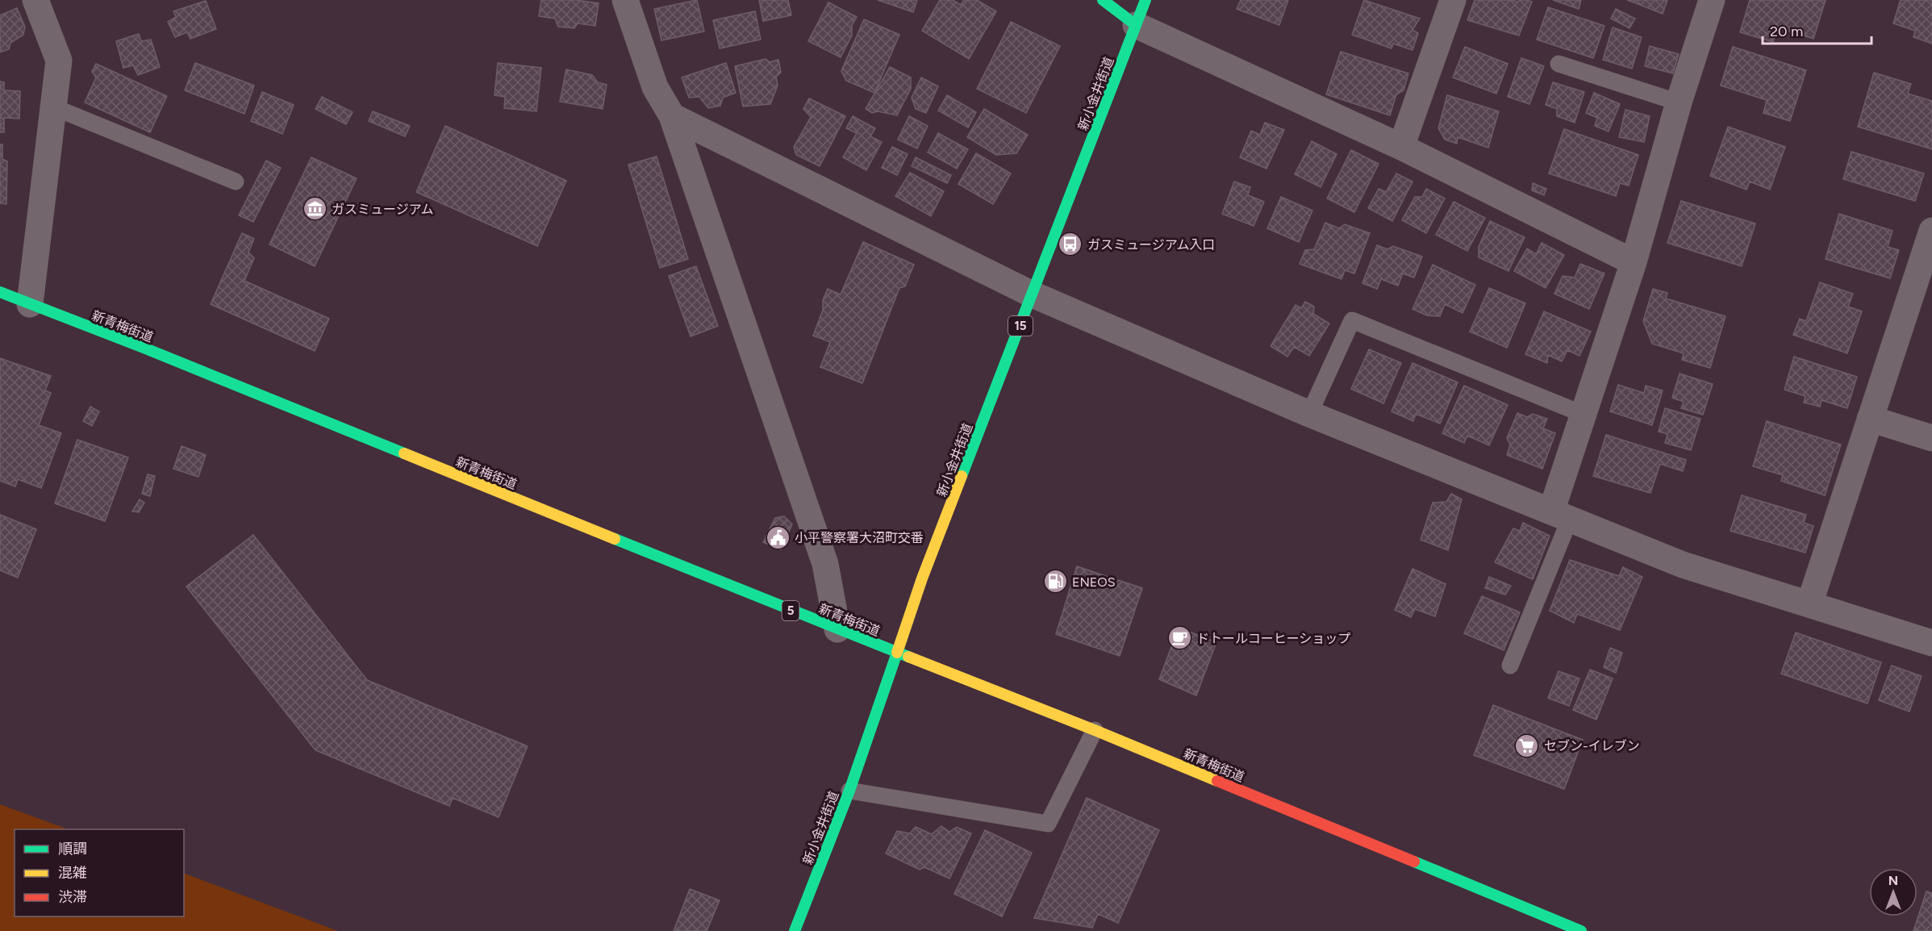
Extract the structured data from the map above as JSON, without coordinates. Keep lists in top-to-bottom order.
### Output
{
  "streets": {
    "main road": [
      "新小金井街道",
      "新青梅街道",
      "15",
      "5"
    ]
  },
  "crossings": [
    ["新小金井街道", "新青梅街道"]
  ],
  "places": {
    "museum": ["ガスミュージアム"],
    "bus stop": ["ガスミュージアム入口"],
    "public building": ["小平警察署大沼町交番"],
    "fuel station": ["ENEOS"],
    "cafe": ["ドトールコーヒーショップ"],
    "supermarket": ["セブン-イレブン"]
  },
  "legend": ["順調", "混雑", "渋滞"],
  "scale_bar": "20 m",
  "north": "top"
}
